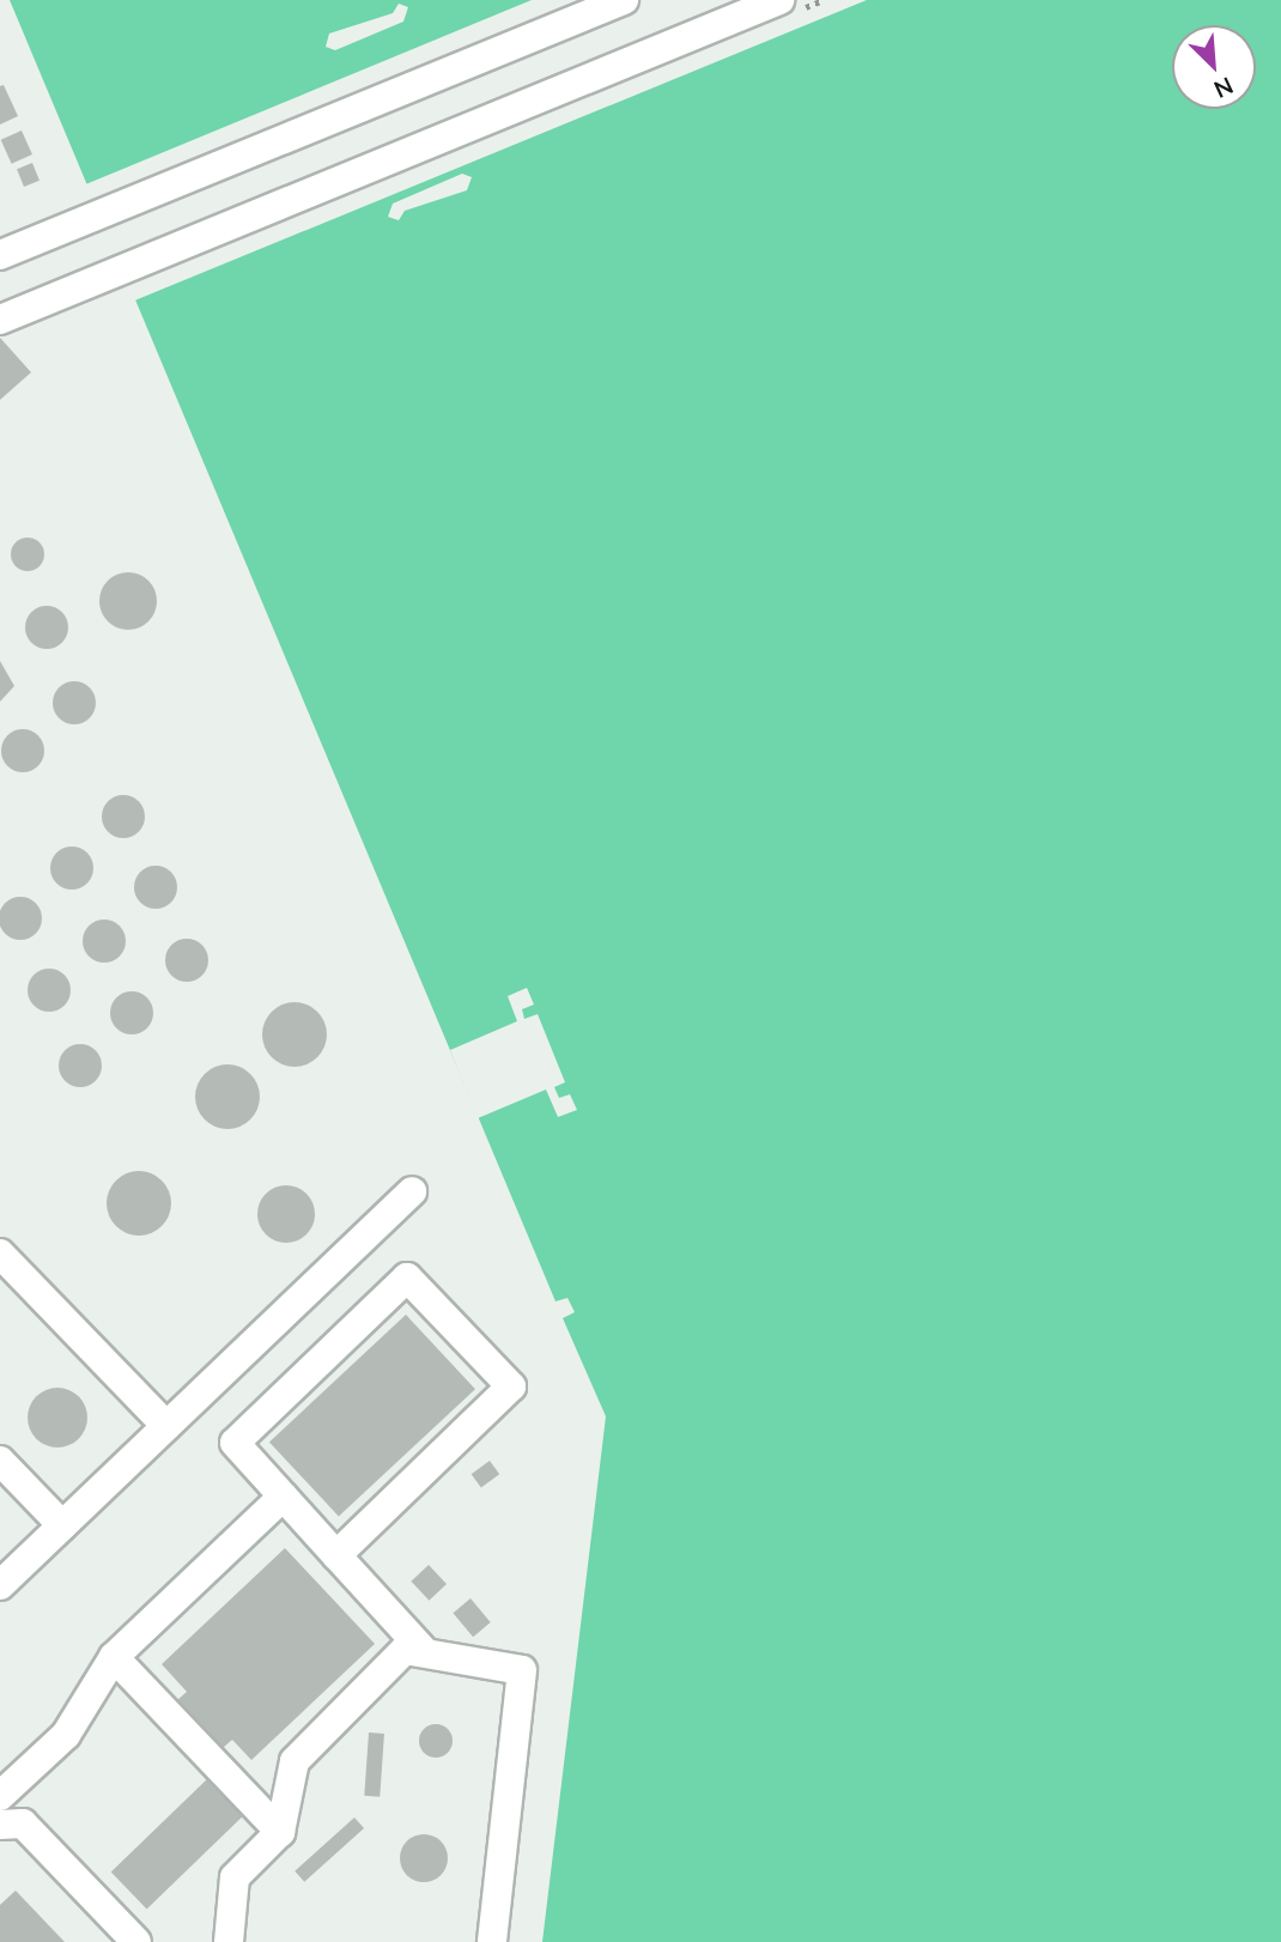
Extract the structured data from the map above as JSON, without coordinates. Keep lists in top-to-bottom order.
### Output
{
  "north": "bottom right"
}
